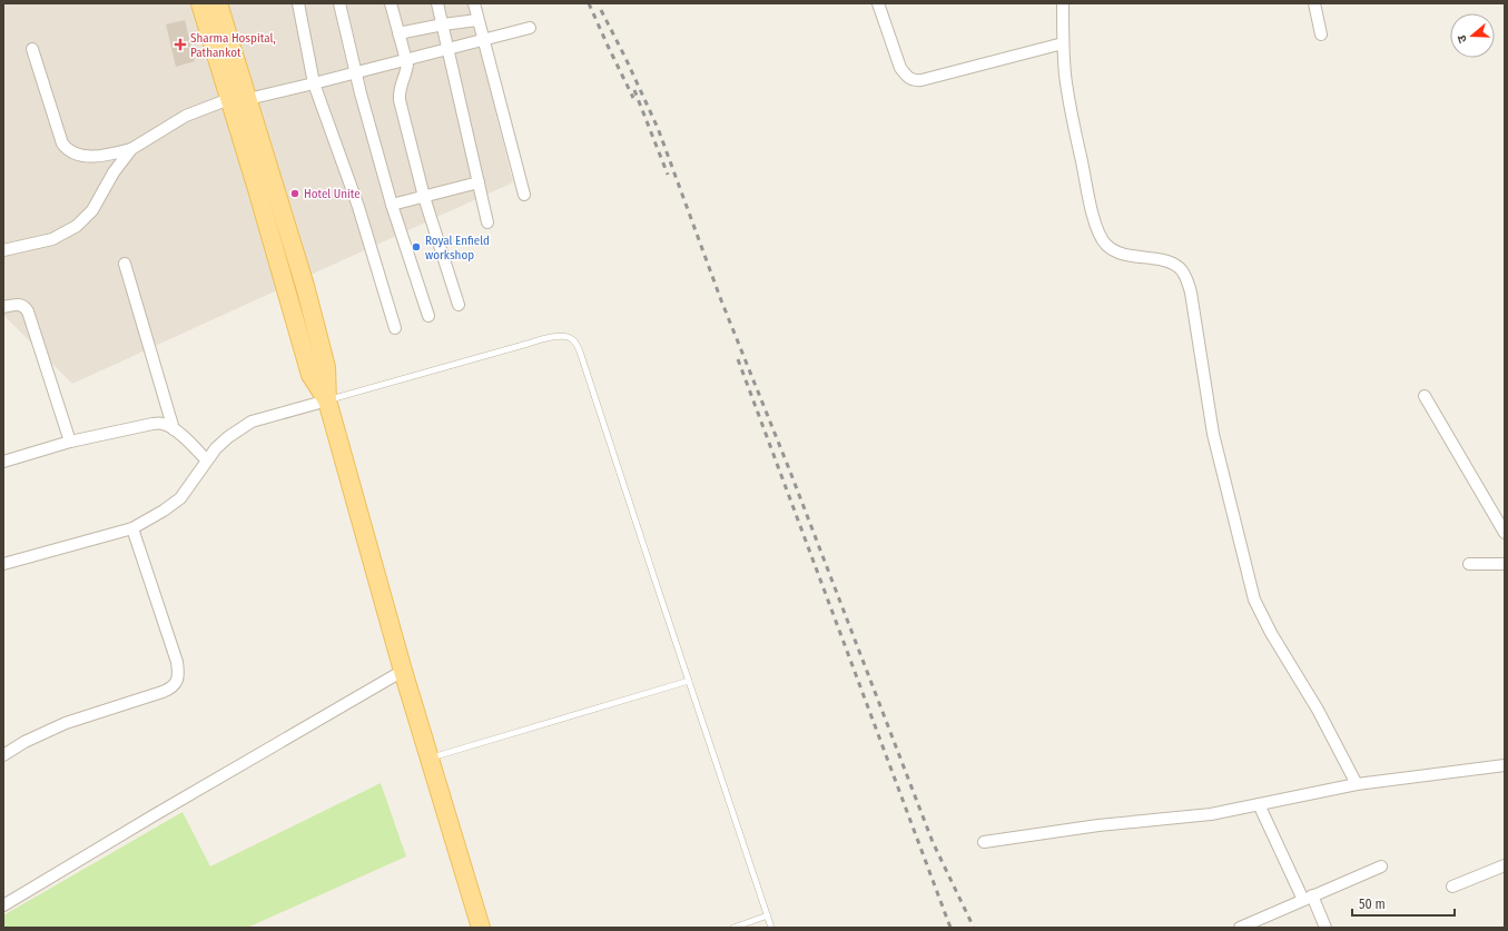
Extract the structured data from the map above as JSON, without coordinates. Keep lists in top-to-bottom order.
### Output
{
  "places": {
    "health": ["Sharma Hospital, Pathankot"],
    "other": ["Hotel Unite", "Royal Enfield workshop"]
  },
  "scale_bar": "50 m",
  "north": "left"
}
